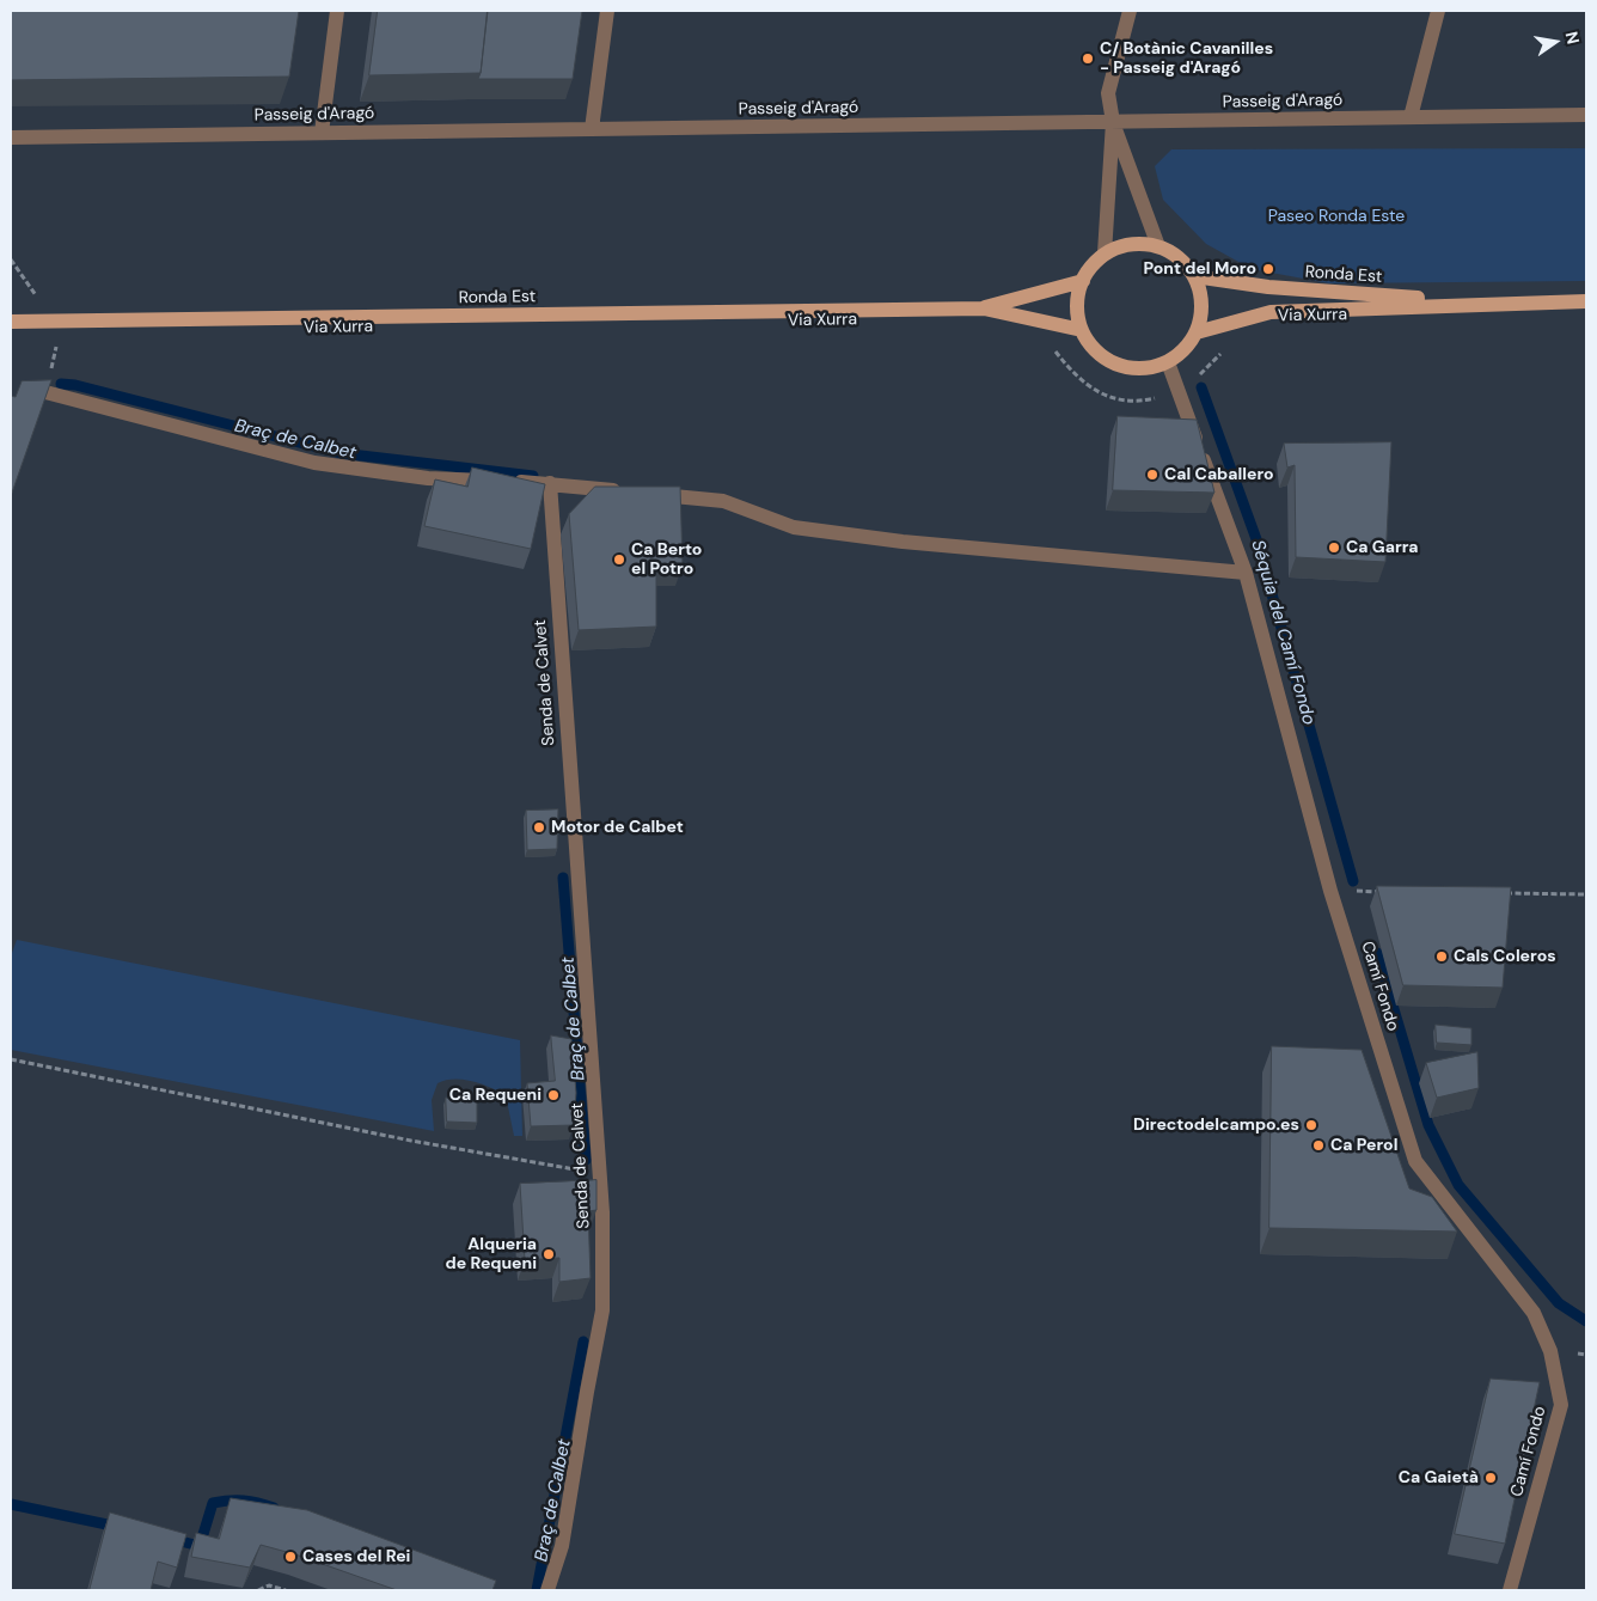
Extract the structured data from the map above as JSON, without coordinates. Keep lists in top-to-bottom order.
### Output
{
  "streets": {
    "main road": ["Ronda Est"],
    "street": ["Passeig d'Aragó", "Senda de Calvet", "Camí Fondo"]
  },
  "crossings": [
    ["Ronda Est", "Camí Fondo"]
  ],
  "water": ["Braç de Calbet", "Séquia del Camí Fondo"],
  "parks": ["Paseo Ronda Este"],
  "places": [
    "C/ Botànic Cavanilles - Passeig d'Aragó",
    "Pont del Moro",
    "Cal Caballero",
    "Ca Garra",
    "Ca Berto el Potro",
    "Motor de Calbet",
    "Cals Coleros",
    "Ca Requeni",
    "Directodelcampo.es",
    "Ca Perol",
    "Alqueria de Requeni",
    "Ca Gaietà",
    "Cases del Rei"
  ],
  "north": "right"
}
